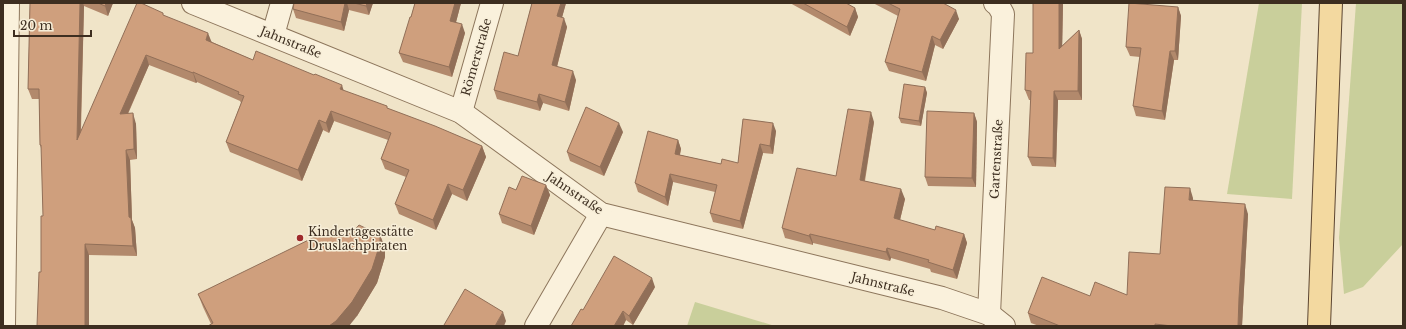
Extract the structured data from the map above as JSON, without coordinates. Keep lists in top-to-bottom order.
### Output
{
  "streets": {
    "street": ["Jahnstraße", "Römerstraße", "Gartenstraße"]
  },
  "crossings": [
    ["Jahnstraße", "Römerstraße"],
    ["Jahnstraße", "Gartenstraße"]
  ],
  "places": ["Kindertagesstätte Druslachpiraten"],
  "scale_bar": "20 m"
}
